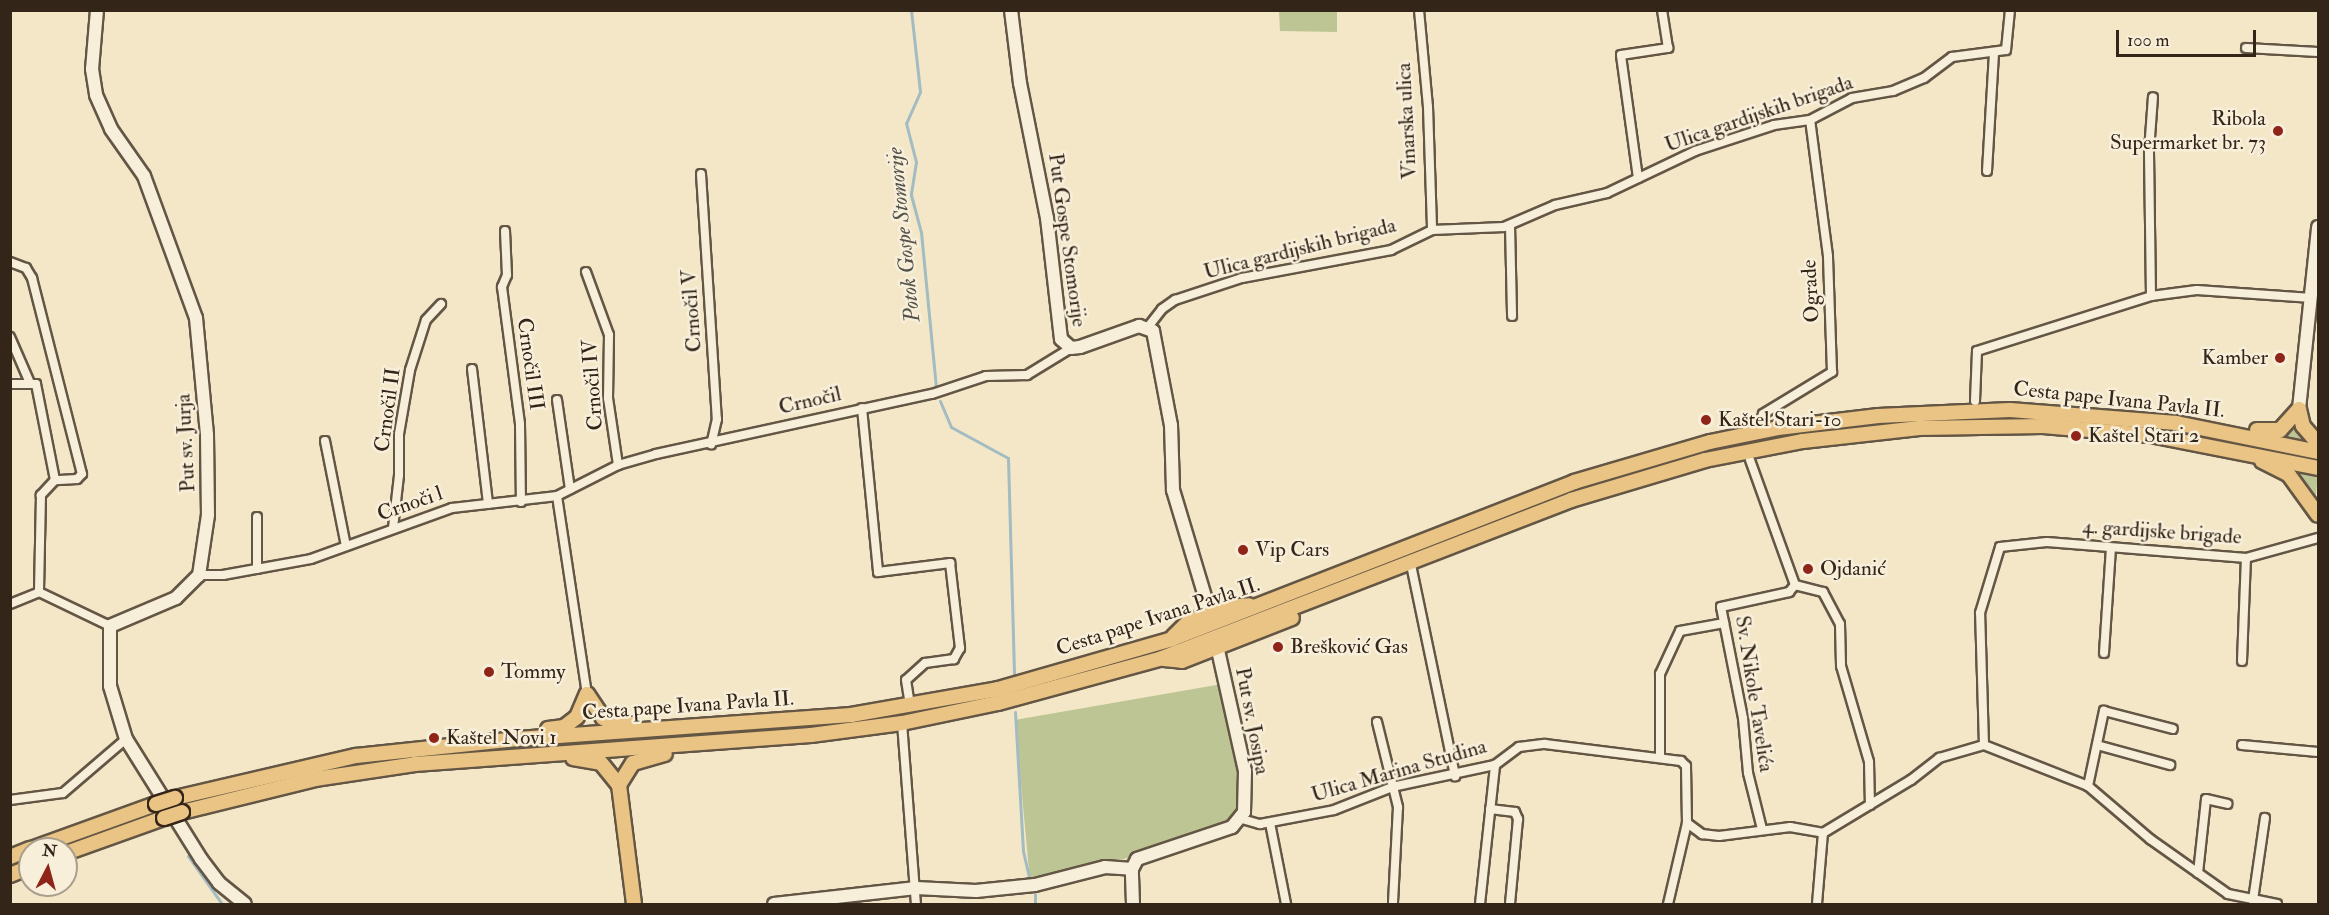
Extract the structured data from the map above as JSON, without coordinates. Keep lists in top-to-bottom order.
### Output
{
  "streets": {
    "main road": ["Cesta pape Ivana Pavla II."],
    "street": [
      "Ulica gardijskih brigada",
      "Vinarska ulica",
      "Put Gospe Stomorije",
      "Ograde",
      "Crnočil V",
      "Crnočil III",
      "Crnočil IV",
      "Crnočil",
      "Crnočil II",
      "Put sv. Jurja",
      "Crnoči l",
      "4. gardijske brigade",
      "Sv. Nikole Tavelića",
      "Put sv. Josipa",
      "Ulica Marina Studina"
    ]
  },
  "crossings": [
    ["Ulica gardijskih brigada", "Vinarska ulica"],
    ["Ulica gardijskih brigada", "Put Gospe Stomorije"],
    ["Ulica gardijskih brigada", "Ograde"],
    ["Put Gospe Stomorije", "Crnočil"],
    ["Crnočil V", "Crnočil"],
    ["Crnočil III", "Crnoči l"],
    ["Crnočil IV", "Crnočil"],
    ["Crnočil", "Crnoči l"],
    ["Crnočil II", "Crnoči l"],
    ["Put sv. Jurja", "Crnoči l"],
    ["Put sv. Josipa", "Ulica Marina Studina"]
  ],
  "water": ["Potok Gospe Stomorije"],
  "places": [
    "Ribola Supermarket br. 73",
    "Kamber",
    "Kaštel Stari-10",
    "Kaštel Stari 2",
    "Vip Cars",
    "Ojdanić",
    "Brešković Gas",
    "Tommy",
    "Kaštel Novi 1"
  ],
  "scale_bar": "100 m",
  "north": "top"
}
